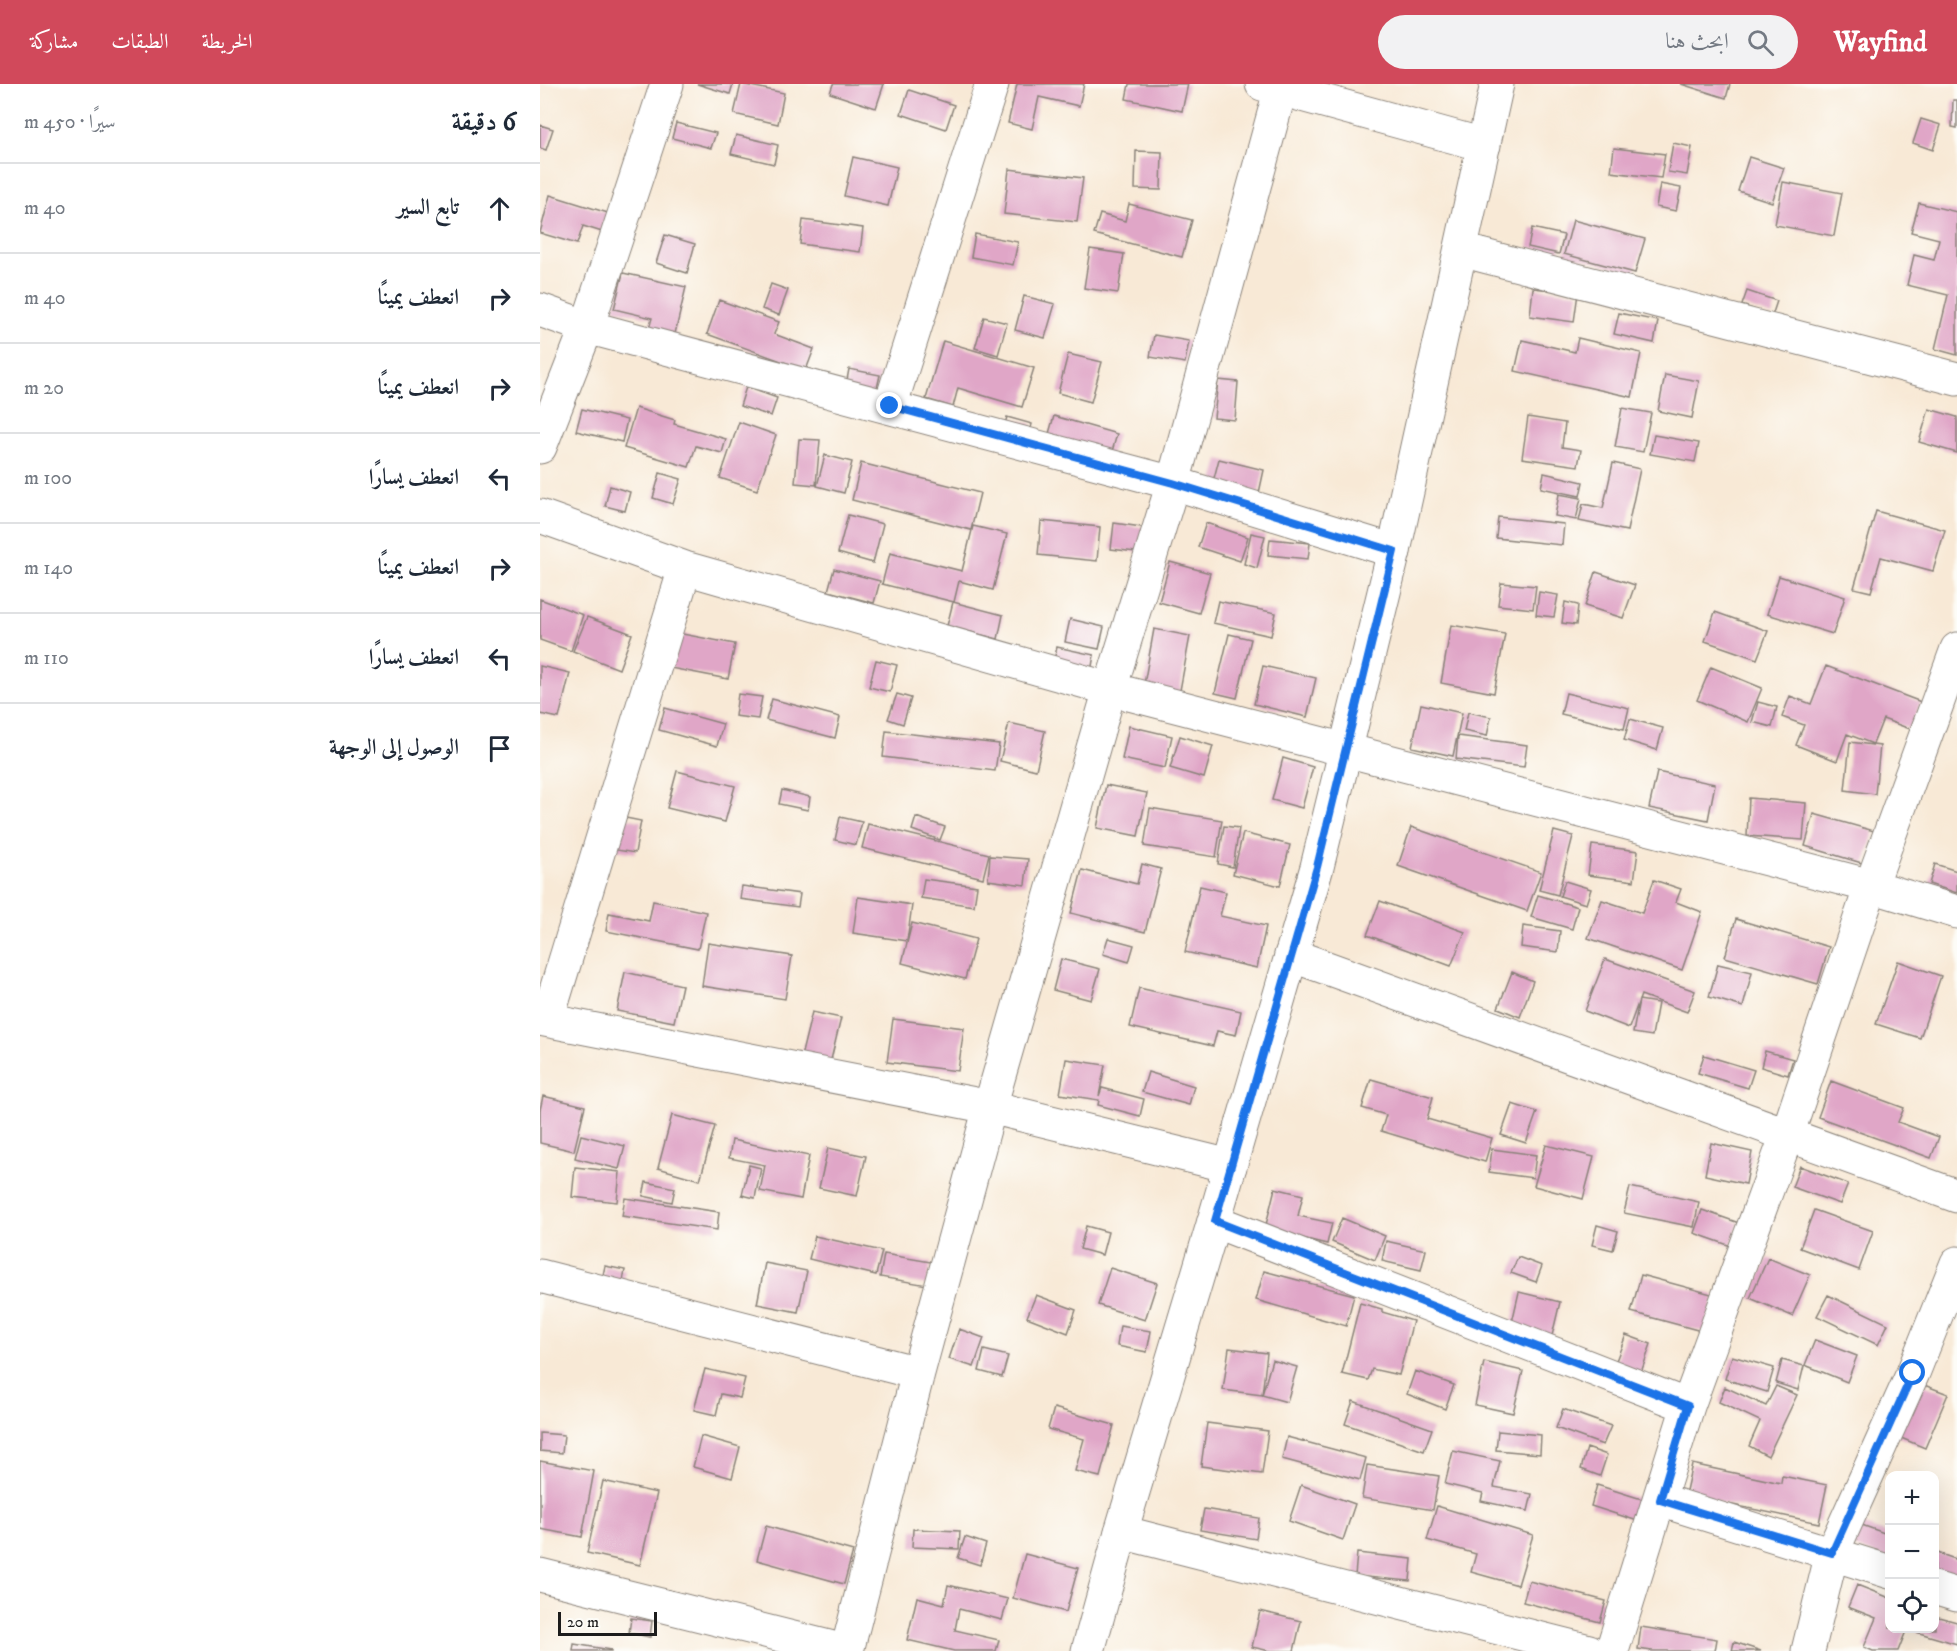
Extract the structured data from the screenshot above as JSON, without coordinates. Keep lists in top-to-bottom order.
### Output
{
  "scale_bar": "20 m",
  "page": {
    "header": "Wayfind",
    "search": "ابحث هنا",
    "nav": ["الخريطة", "الطبقات", "مشاركة"],
    "heading": ["6 دقيقة", "سيرًا · 450 m"],
    "list": [
      ["تابع السير", "40 m"],
      ["انعطف يمينًا", "40 m"],
      ["انعطف يمينًا", "20 m"],
      ["انعطف يسارًا", "100 m"],
      ["انعطف يمينًا", "140 m"],
      ["انعطف يسارًا", "110 m"],
      "الوصول إلى الوجهة"
    ],
    "map_buttons": ["+", "−"],
    "scale": "20 m"
  }
}
